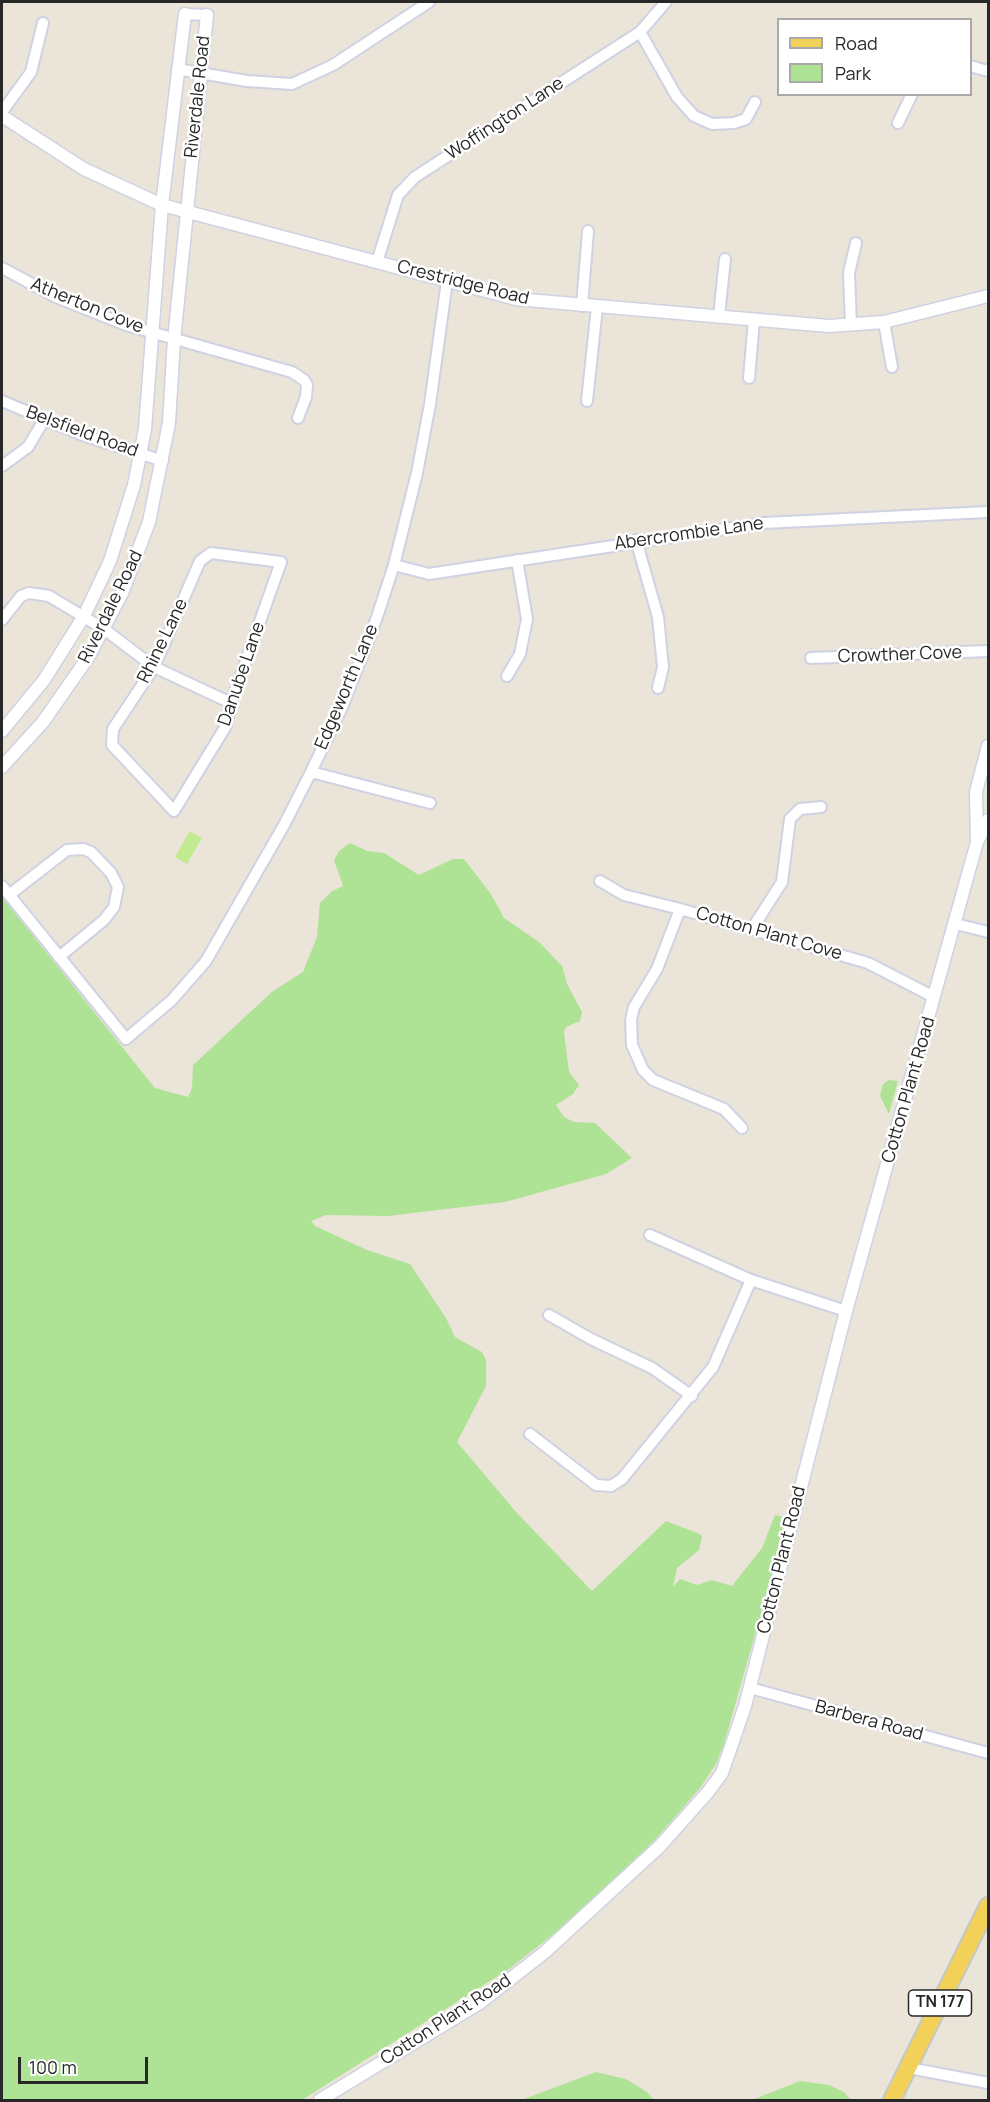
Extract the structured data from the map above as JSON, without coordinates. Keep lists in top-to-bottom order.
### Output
{
  "streets": {
    "main road": ["TN 177"],
    "street": [
      "Riverdale Road",
      "Woffington Lane",
      "Crestridge Road",
      "Atherton Cove",
      "Belsfield Road",
      "Abercrombie Lane",
      "Rhine Lane",
      "Crowther Cove",
      "Danube Lane",
      "Edgeworth Lane",
      "Cotton Plant Cove",
      "Cotton Plant Road",
      "Barbera Road"
    ]
  },
  "crossings": [
    ["Riverdale Road", "Crestridge Road"],
    ["Riverdale Road", "Atherton Cove"],
    ["Riverdale Road", "Belsfield Road"],
    ["Woffington Lane", "Crestridge Road"],
    ["Crestridge Road", "Edgeworth Lane"],
    ["Abercrombie Lane", "Edgeworth Lane"],
    ["Rhine Lane", "Danube Lane"],
    ["Cotton Plant Cove", "Cotton Plant Road"],
    ["Cotton Plant Road", "Barbera Road"]
  ],
  "legend": ["Road", "Park"],
  "scale_bar": "100 m"
}
